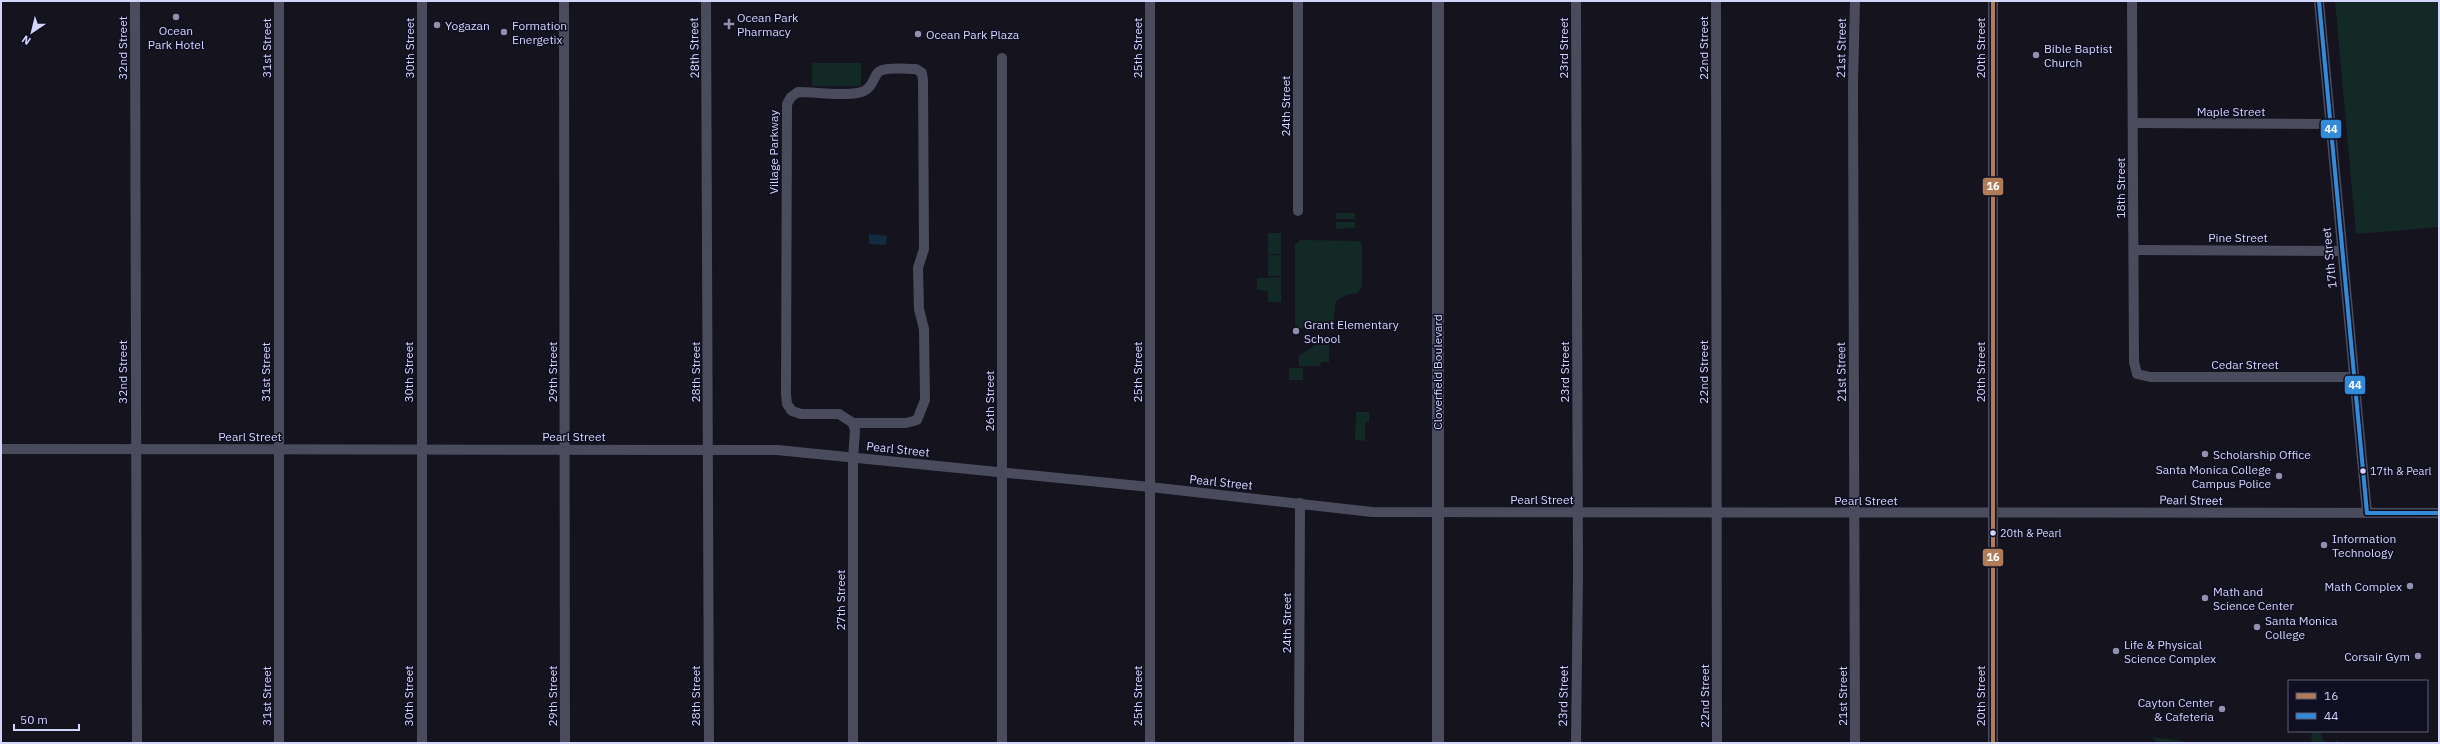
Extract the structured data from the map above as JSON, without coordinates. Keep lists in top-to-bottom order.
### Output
{
  "streets": {
    "street": [
      "32nd Street",
      "31st Street",
      "30th Street",
      "28th Street",
      "25th Street",
      "23rd Street",
      "22nd Street",
      "21st Street",
      "20th Street",
      "24th Street",
      "Maple Street",
      "Village Parkway",
      "18th Street",
      "Pine Street",
      "17th Street",
      "Cedar Street",
      "29th Street",
      "Cloverfield Boulevard",
      "26th Street",
      "Pearl Street",
      "27th Street"
    ]
  },
  "crossings": [
    ["32nd Street", "Pearl Street"],
    ["31st Street", "Pearl Street"],
    ["30th Street", "Pearl Street"],
    ["28th Street", "Pearl Street"],
    ["25th Street", "Pearl Street"],
    ["23rd Street", "Pearl Street"],
    ["22nd Street", "Pearl Street"],
    ["21st Street", "Pearl Street"],
    ["20th Street", "Pearl Street"],
    ["24th Street", "Pearl Street"],
    ["Maple Street", "18th Street"],
    ["Maple Street", "17th Street"],
    ["Village Parkway", "27th Street"],
    ["18th Street", "Pine Street"],
    ["18th Street", "Cedar Street"],
    ["Pine Street", "17th Street"],
    ["17th Street", "Cedar Street"],
    ["17th Street", "Pearl Street"],
    ["29th Street", "Pearl Street"],
    ["Cloverfield Boulevard", "Pearl Street"],
    ["26th Street", "Pearl Street"],
    ["Pearl Street", "27th Street"]
  ],
  "places": {
    "other": [
      "Ocean Park Hotel",
      "Yogazan",
      "Formation Energetix",
      "Ocean Park Plaza",
      "Bible Baptist Church",
      "Grant Elementary School",
      "Scholarship Office",
      "17th & Pearl",
      "Santa Monica College Campus Police",
      "20th & Pearl",
      "Information Technology",
      "Math Complex",
      "Math and Science Center",
      "Santa Monica College",
      "Life & Physical Science Complex",
      "Corsair Gym",
      "Cayton Center & Cafeteria"
    ],
    "health": ["Ocean Park Pharmacy"]
  },
  "lines": ["transit line 16", "transit line 44"],
  "legend": ["16", "44"],
  "scale_bar": "50 m",
  "north": "bottom left"
}
